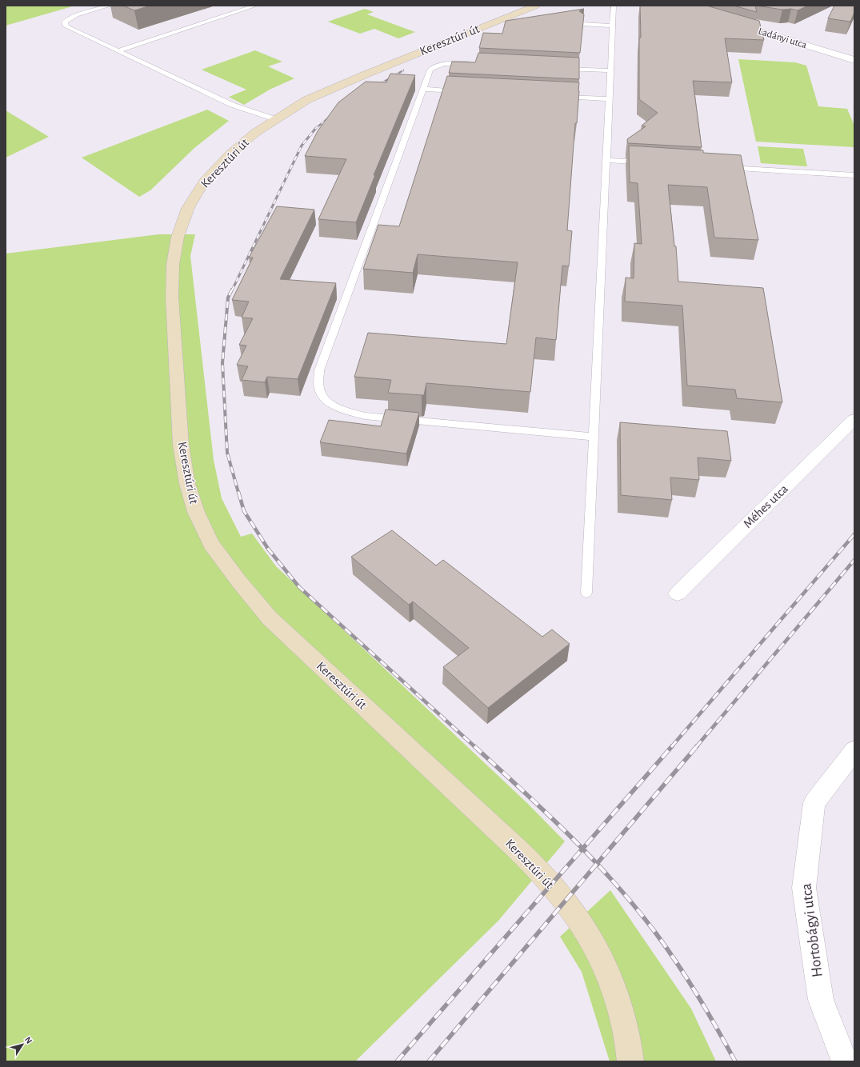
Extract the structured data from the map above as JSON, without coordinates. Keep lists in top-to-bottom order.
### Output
{
  "streets": {
    "main road": ["Keresztúri út"],
    "street": ["Ladányi utca", "Méhes utca", "Hortobágyi utca"]
  },
  "north": "top right"
}
